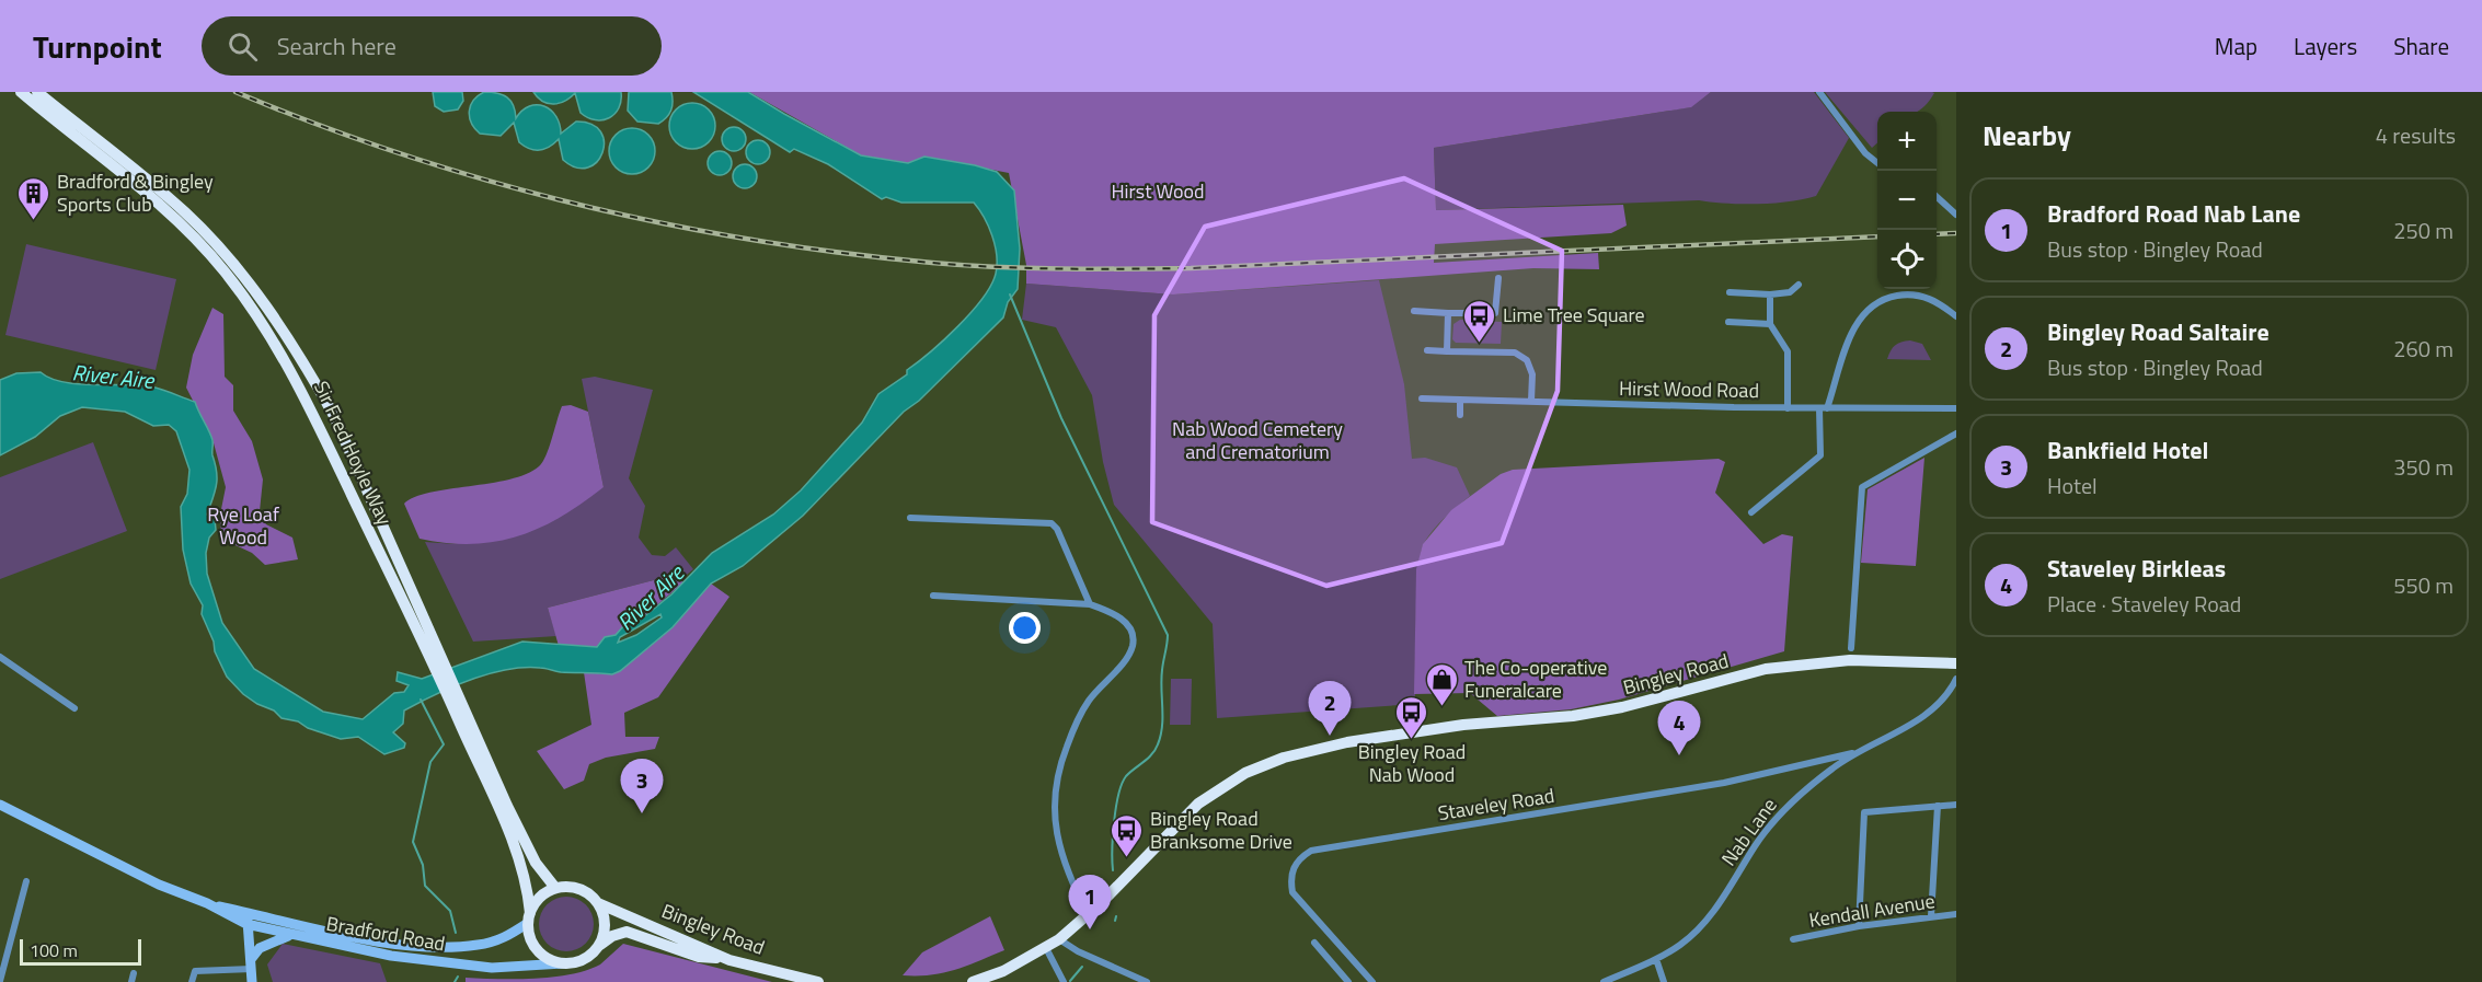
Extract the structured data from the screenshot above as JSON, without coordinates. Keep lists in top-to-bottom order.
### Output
{
  "streets": {
    "highway": ["Sir Fred Hoyle Way", "Bingley Road"],
    "main road": ["Bradford Road"],
    "street": [
      "Hirst Wood Road",
      "Staveley Road",
      "Nab Lane",
      "Kendall Avenue"
    ]
  },
  "crossings": [
    ["Sir Fred Hoyle Way", "Bingley Road"],
    ["Sir Fred Hoyle Way", "Bradford Road"],
    ["Bingley Road", "Bradford Road"],
    ["Staveley Road", "Nab Lane"]
  ],
  "water": ["River Aire"],
  "parks": ["Hirst Wood", "Nab Wood Cemetery and Crematorium", "Rye Loaf Wood"],
  "places": {
    "building": ["Bradford & Bingley Sports Club"],
    "bus stop": ["Lime Tree Square", "Bingley Road Nab Wood", "Bingley Road Branksome Drive"],
    "shop": ["The Co-operative Funeralcare"]
  },
  "scale_bar": "100 m",
  "page": {
    "header": "Turnpoint",
    "search": "Search here",
    "nav": ["Map", "Layers", "Share"],
    "heading": ["Nearby", "4 results"],
    "map_buttons": ["+", "−"],
    "list": [
      {
        "mark": "1",
        "name": "Bradford Road Nab Lane",
        "note": "Bus stop · Bingley Road",
        "value": "250 m"
      },
      {
        "mark": "2",
        "name": "Bingley Road Saltaire",
        "note": "Bus stop · Bingley Road",
        "value": "260 m"
      },
      {
        "mark": "3",
        "name": "Bankfield Hotel",
        "note": "Hotel",
        "value": "350 m"
      },
      {
        "mark": "4",
        "name": "Staveley Birkleas",
        "note": "Place · Staveley Road",
        "value": "550 m"
      }
    ],
    "pins": [
      "2",
      "4",
      "3",
      "1"
    ],
    "scale": "100 m"
  }
}
